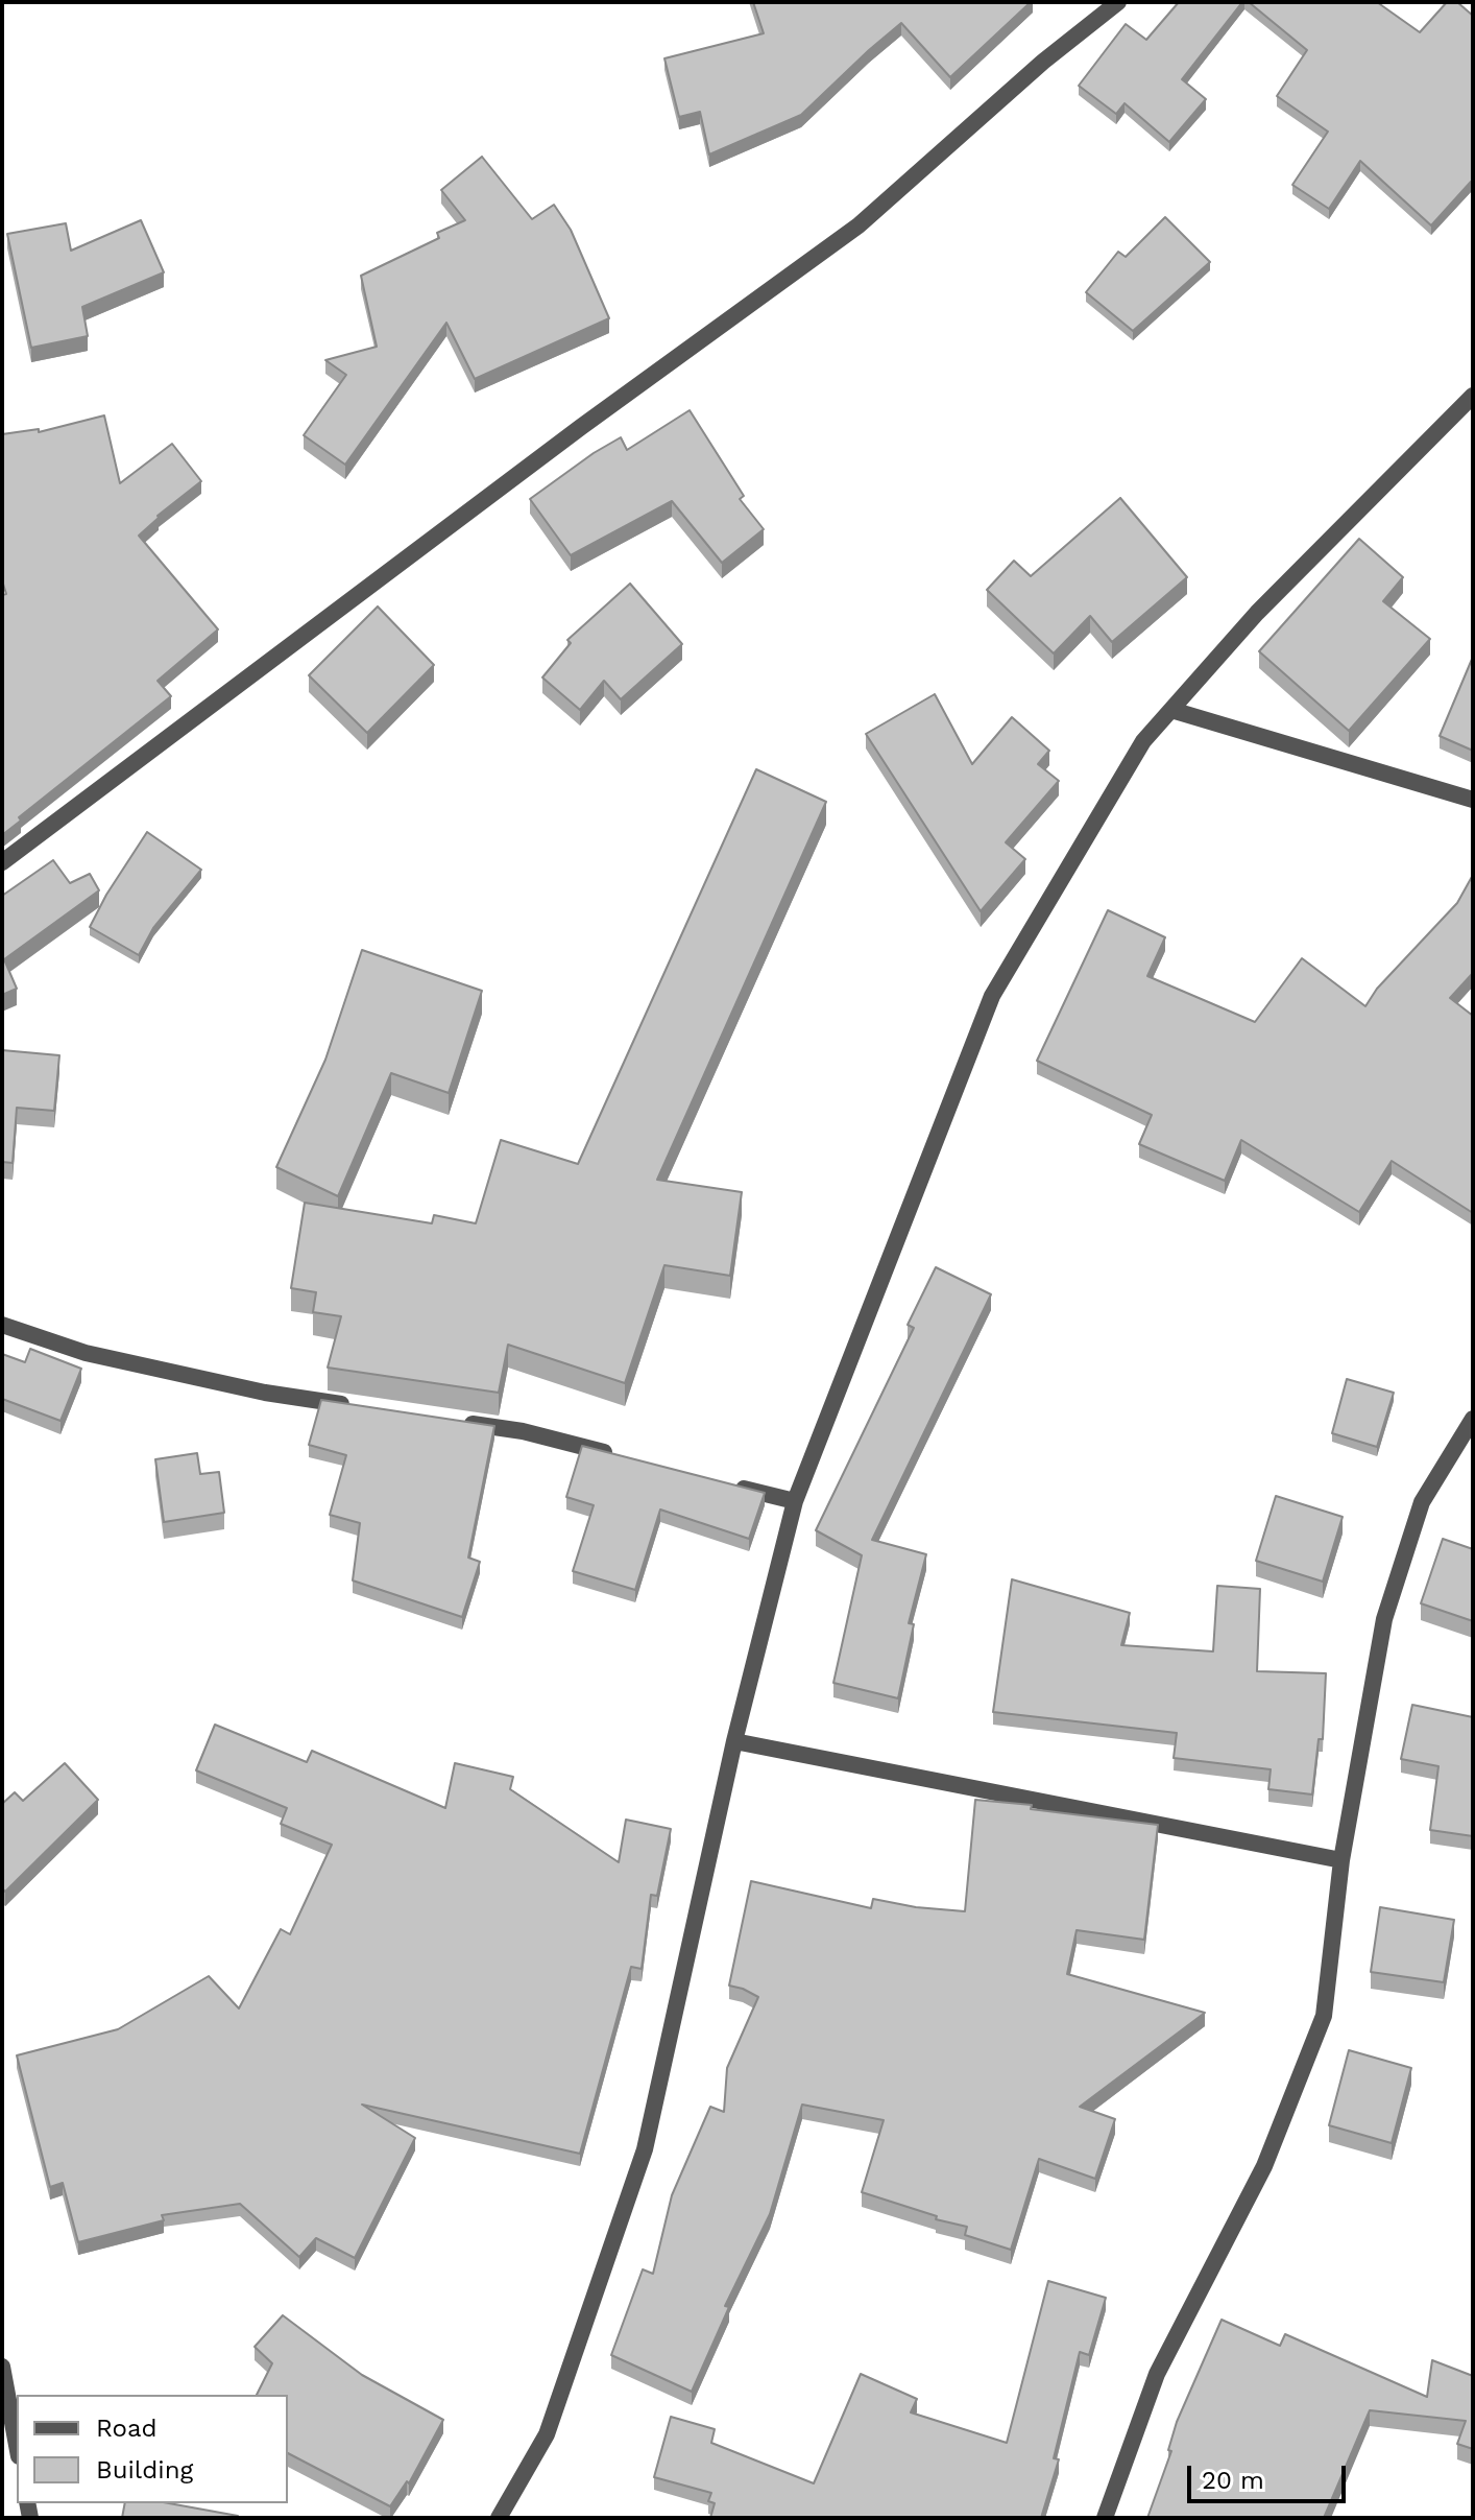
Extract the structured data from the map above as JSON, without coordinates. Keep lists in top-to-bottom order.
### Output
{
  "legend": ["Road", "Building"],
  "scale_bar": "20 m"
}
